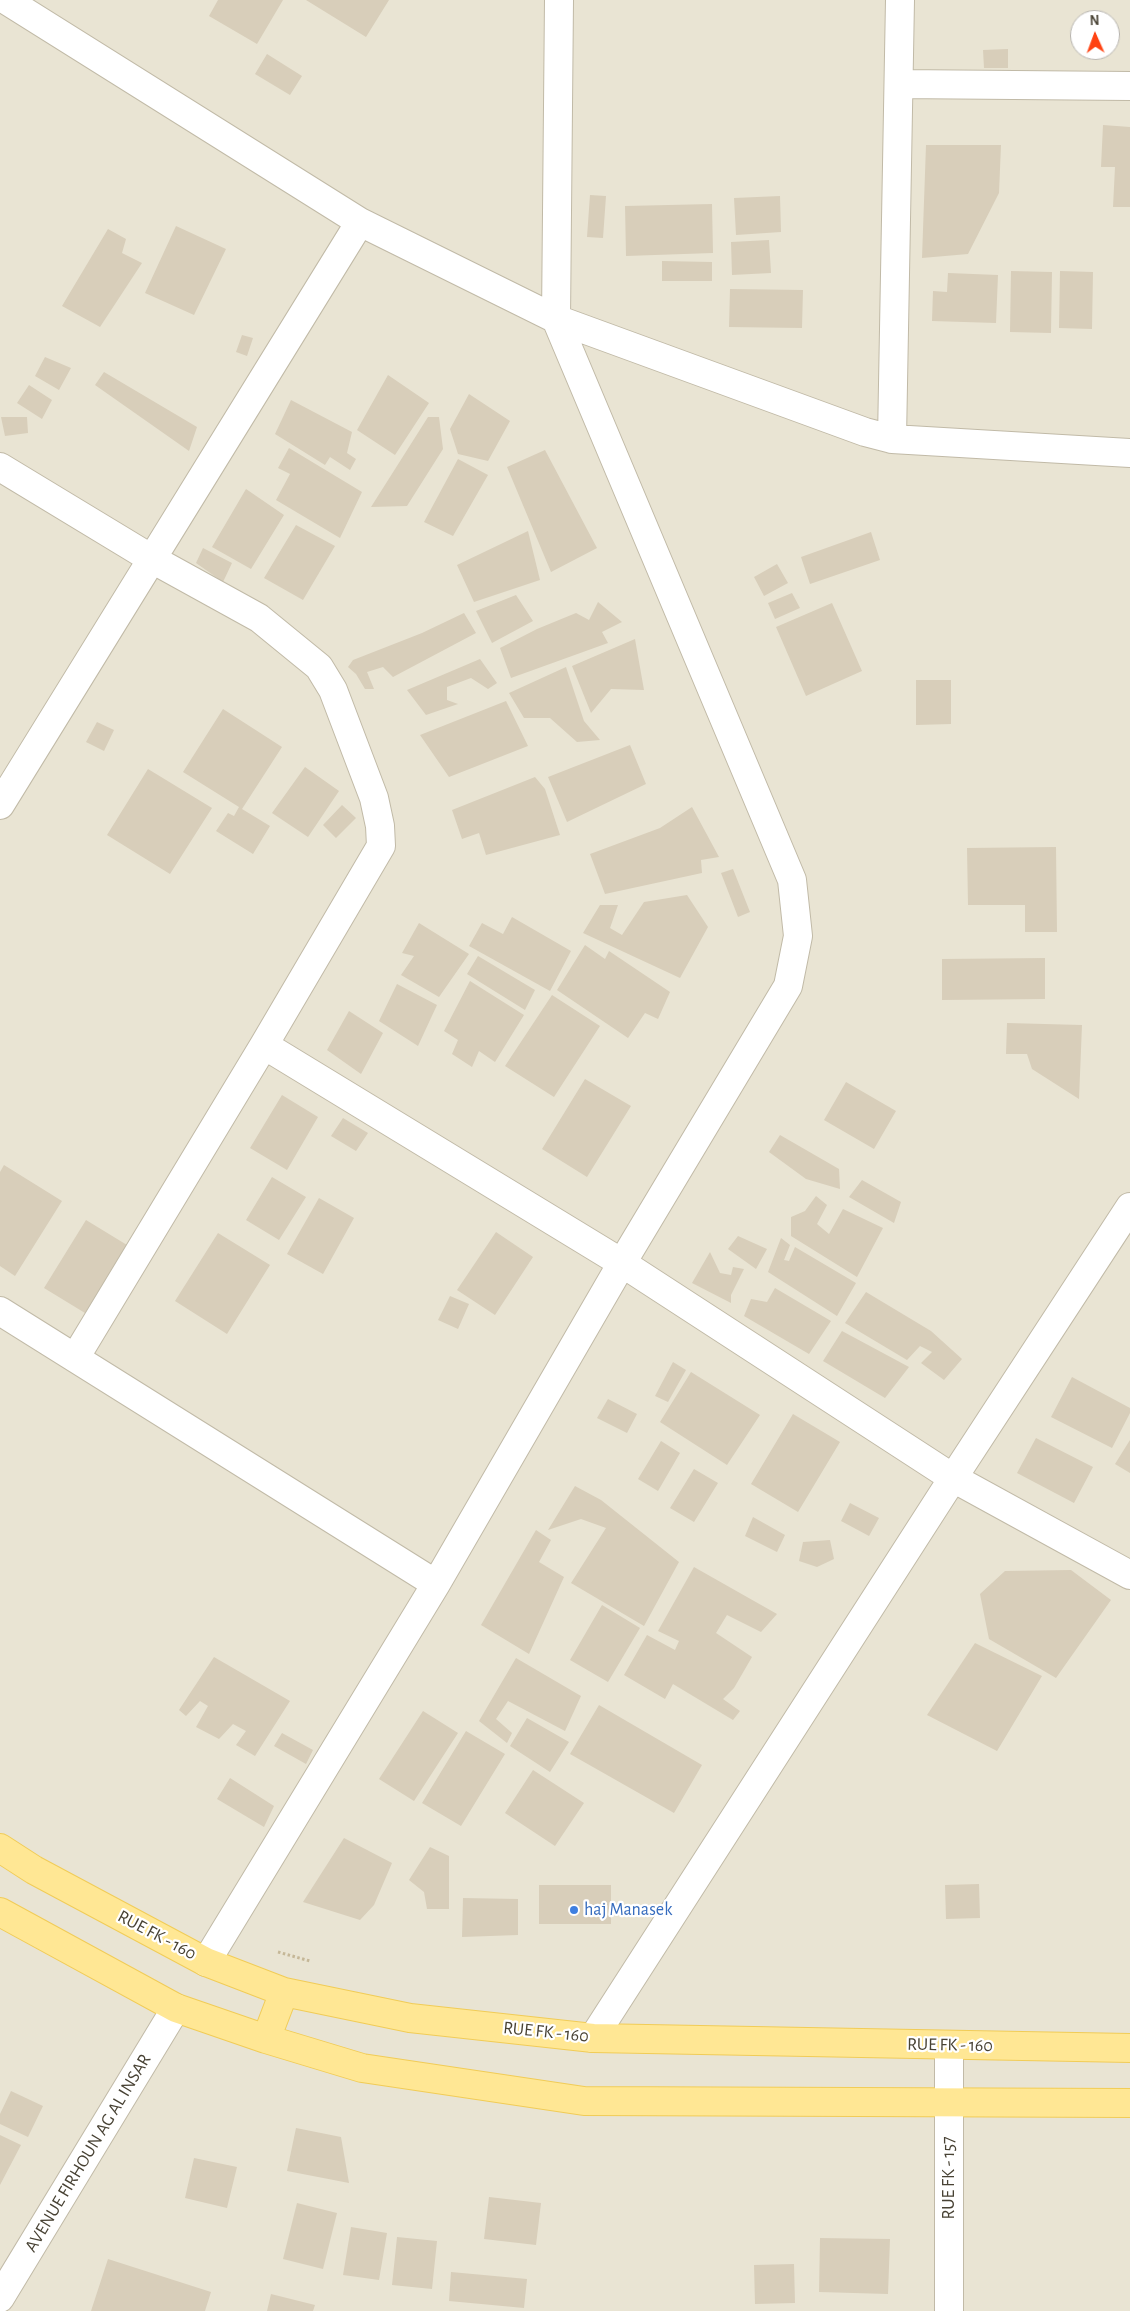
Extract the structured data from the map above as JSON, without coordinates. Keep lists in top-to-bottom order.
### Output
{
  "streets": {
    "main road": ["RUE FK - 160"],
    "street": ["AVENUE FIRHOUN AG AL INSAR", "RUE FK - 157"]
  },
  "crossings": [
    ["RUE FK - 160", "RUE FK - 157"]
  ],
  "places": ["haj Manasek"],
  "north": "top"
}
